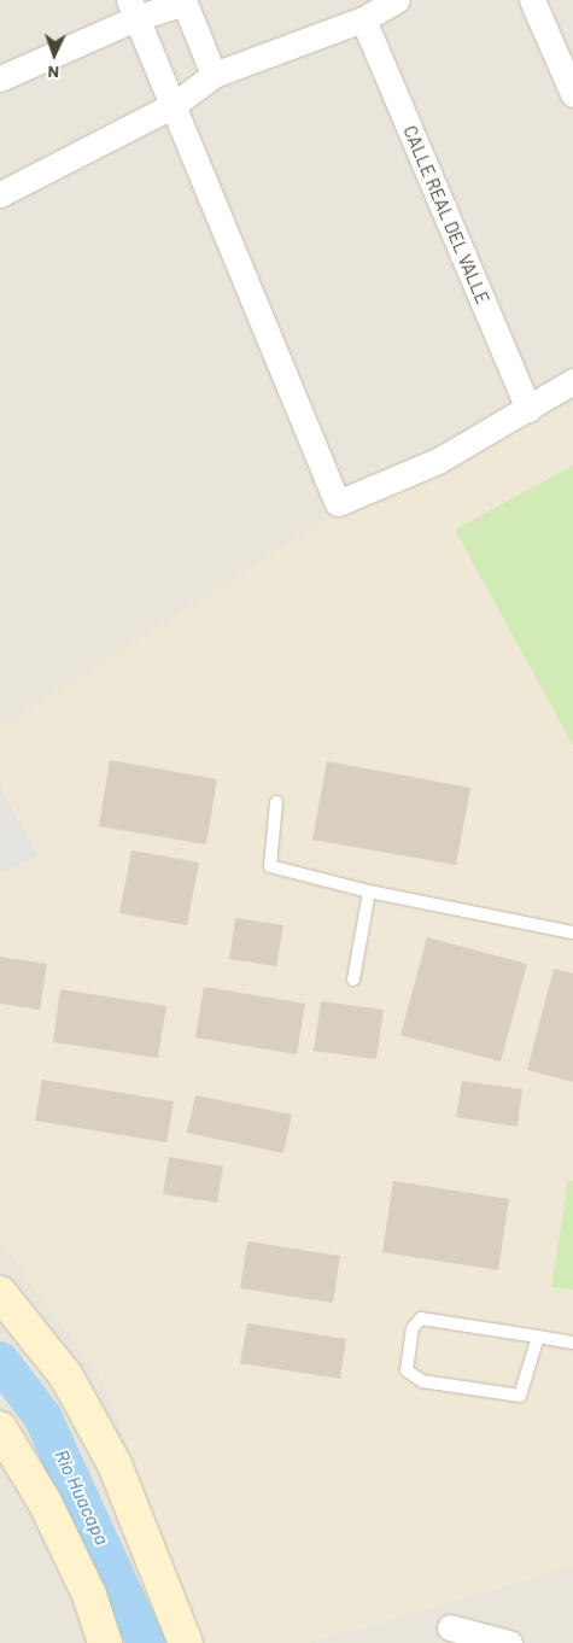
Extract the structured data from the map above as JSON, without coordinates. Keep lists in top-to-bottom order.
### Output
{
  "streets": {
    "street": ["CALLE REAL DEL VALLE"]
  },
  "water": ["Río Huacapa"],
  "north": "bottom"
}
